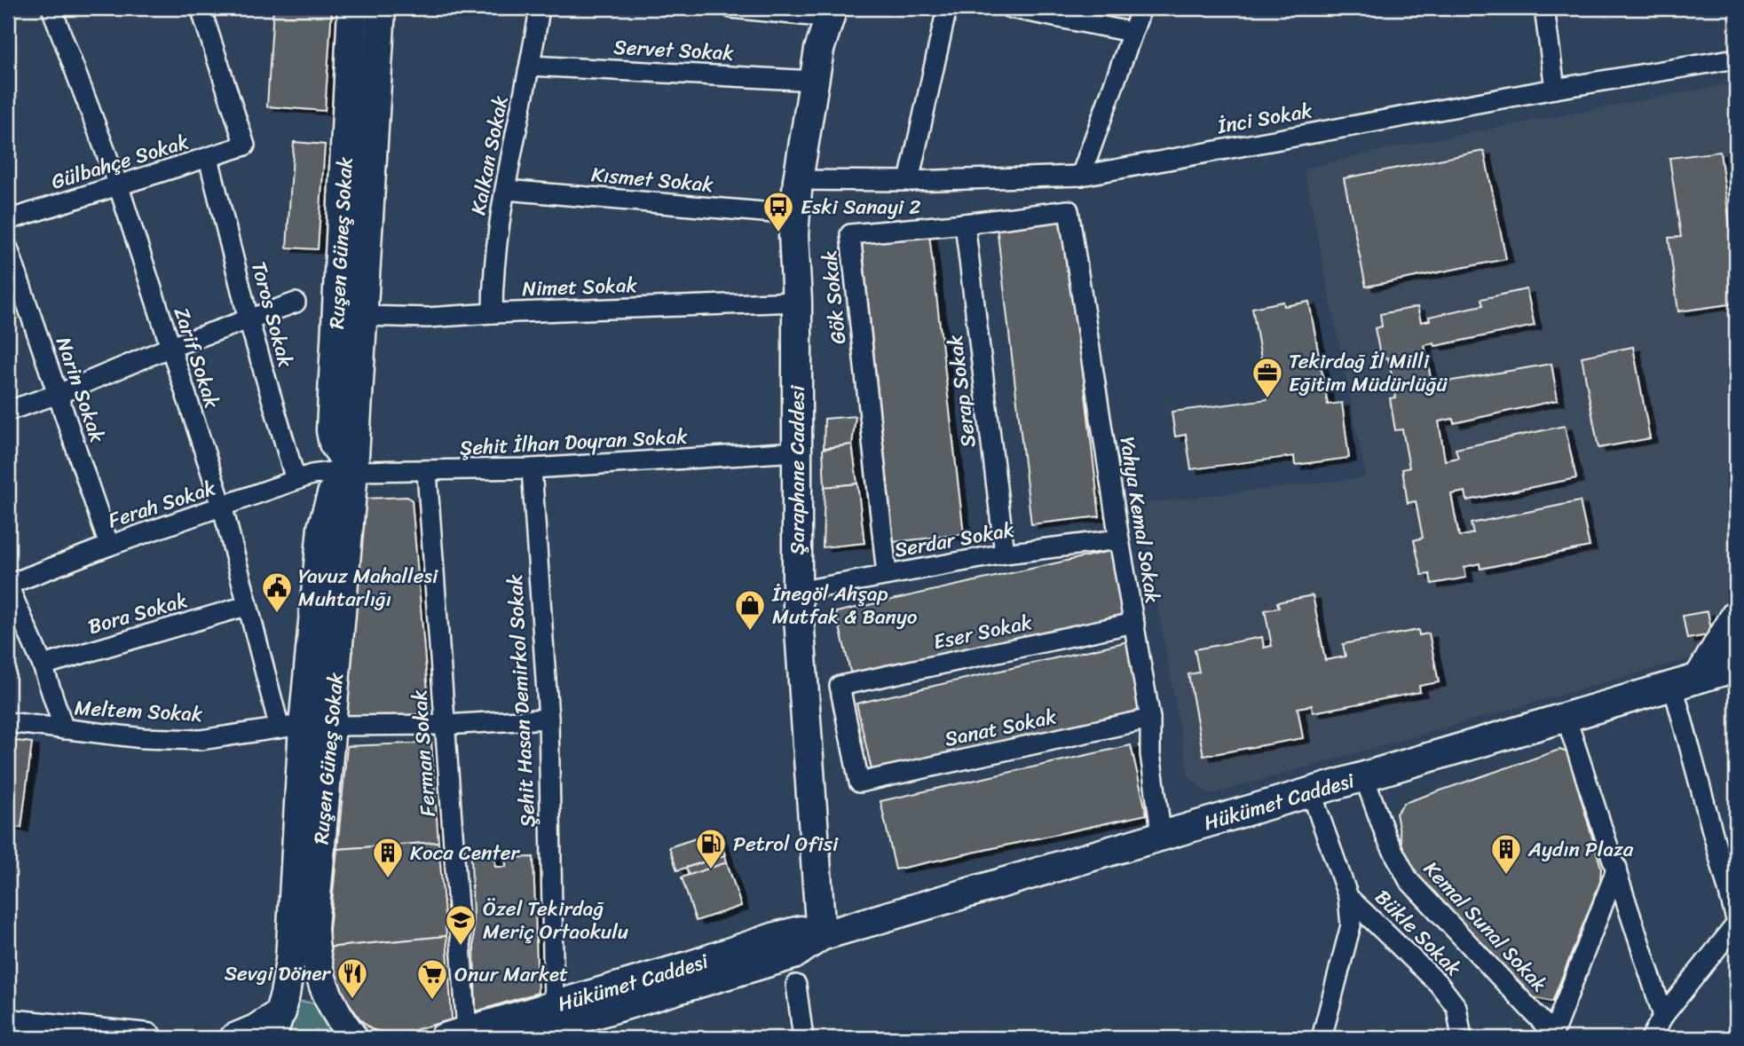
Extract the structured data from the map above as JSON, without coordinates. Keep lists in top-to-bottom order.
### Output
{
  "streets": {
    "street": [
      "Servet Sokak",
      "İnci Sokak",
      "Kalkan Sokak",
      "Gülbahçe Sokak",
      "Kısmet Sokak",
      "Ruşen Güneş Sokak",
      "Nimet Sokak",
      "Gök Sokak",
      "Toros Sokak",
      "Zarif Sokak",
      "Narin Sokak",
      "Serap Sokak",
      "Şehit İlhan Doyran Sokak",
      "Şaraphane Caddesi",
      "Ferah Sokak",
      "Yahya Kemal Sokak",
      "Serdar Sokak",
      "Bora Sokak",
      "Eser Sokak",
      "Şehit Hasan Demirkol Sokak",
      "Meltem Sokak",
      "Sanat Sokak",
      "Ferman Sokak",
      "Hükümet Caddesi",
      "Kemal Sunal Sokak",
      "Bükle Sokak"
    ]
  },
  "crossings": [
    ["Servet Sokak", "Kalkan Sokak"],
    ["Servet Sokak", "Şaraphane Caddesi"],
    ["İnci Sokak", "Şaraphane Caddesi"],
    ["Kalkan Sokak", "Kısmet Sokak"],
    ["Kalkan Sokak", "Nimet Sokak"],
    ["Gülbahçe Sokak", "Toros Sokak"],
    ["Gülbahçe Sokak", "Zarif Sokak"],
    ["Kısmet Sokak", "Şaraphane Caddesi"],
    ["Ruşen Güneş Sokak", "Nimet Sokak"],
    ["Ruşen Güneş Sokak", "Zarif Sokak"],
    ["Ruşen Güneş Sokak", "Şehit İlhan Doyran Sokak"],
    ["Ruşen Güneş Sokak", "Ferah Sokak"],
    ["Ruşen Güneş Sokak", "Meltem Sokak"],
    ["Nimet Sokak", "Şaraphane Caddesi"],
    ["Gök Sokak", "Serap Sokak"],
    ["Gök Sokak", "Yahya Kemal Sokak"],
    ["Gök Sokak", "Serdar Sokak"],
    ["Toros Sokak", "Ferah Sokak"],
    ["Zarif Sokak", "Ferah Sokak"],
    ["Zarif Sokak", "Bora Sokak"],
    ["Zarif Sokak", "Meltem Sokak"],
    ["Narin Sokak", "Ferah Sokak"],
    ["Serap Sokak", "Serdar Sokak"],
    ["Şehit İlhan Doyran Sokak", "Şaraphane Caddesi"],
    ["Şehit İlhan Doyran Sokak", "Ferah Sokak"],
    ["Şehit İlhan Doyran Sokak", "Şehit Hasan Demirkol Sokak"],
    ["Şehit İlhan Doyran Sokak", "Ferman Sokak"],
    ["Şaraphane Caddesi", "Serdar Sokak"],
    ["Şaraphane Caddesi", "Hükümet Caddesi"],
    ["Yahya Kemal Sokak", "Serdar Sokak"],
    ["Yahya Kemal Sokak", "Eser Sokak"],
    ["Yahya Kemal Sokak", "Sanat Sokak"],
    ["Yahya Kemal Sokak", "Hükümet Caddesi"],
    ["Eser Sokak", "Sanat Sokak"],
    ["Şehit Hasan Demirkol Sokak", "Meltem Sokak"],
    ["Şehit Hasan Demirkol Sokak", "Hükümet Caddesi"],
    ["Meltem Sokak", "Ferman Sokak"],
    ["Ferman Sokak", "Hükümet Caddesi"],
    ["Hükümet Caddesi", "Kemal Sunal Sokak"]
  ],
  "places": {
    "bus stop": ["Eski Sanayi 2"],
    "office": ["Tekirdağ İl Milli Eğitim Müdürlüğü"],
    "public building": ["Yavuz Mahallesi Muhtarlığı"],
    "shop": ["İnegöl Ahşap Mutfak & Banyo"],
    "fuel station": ["Petrol Ofisi"],
    "building": ["Aydın Plaza", "Koca Center"],
    "school or university": ["Özel Tekirdağ Meriç Ortaokulu"],
    "restaurant": ["Sevgi Döner"],
    "supermarket": ["Onur Market"]
  }
}
